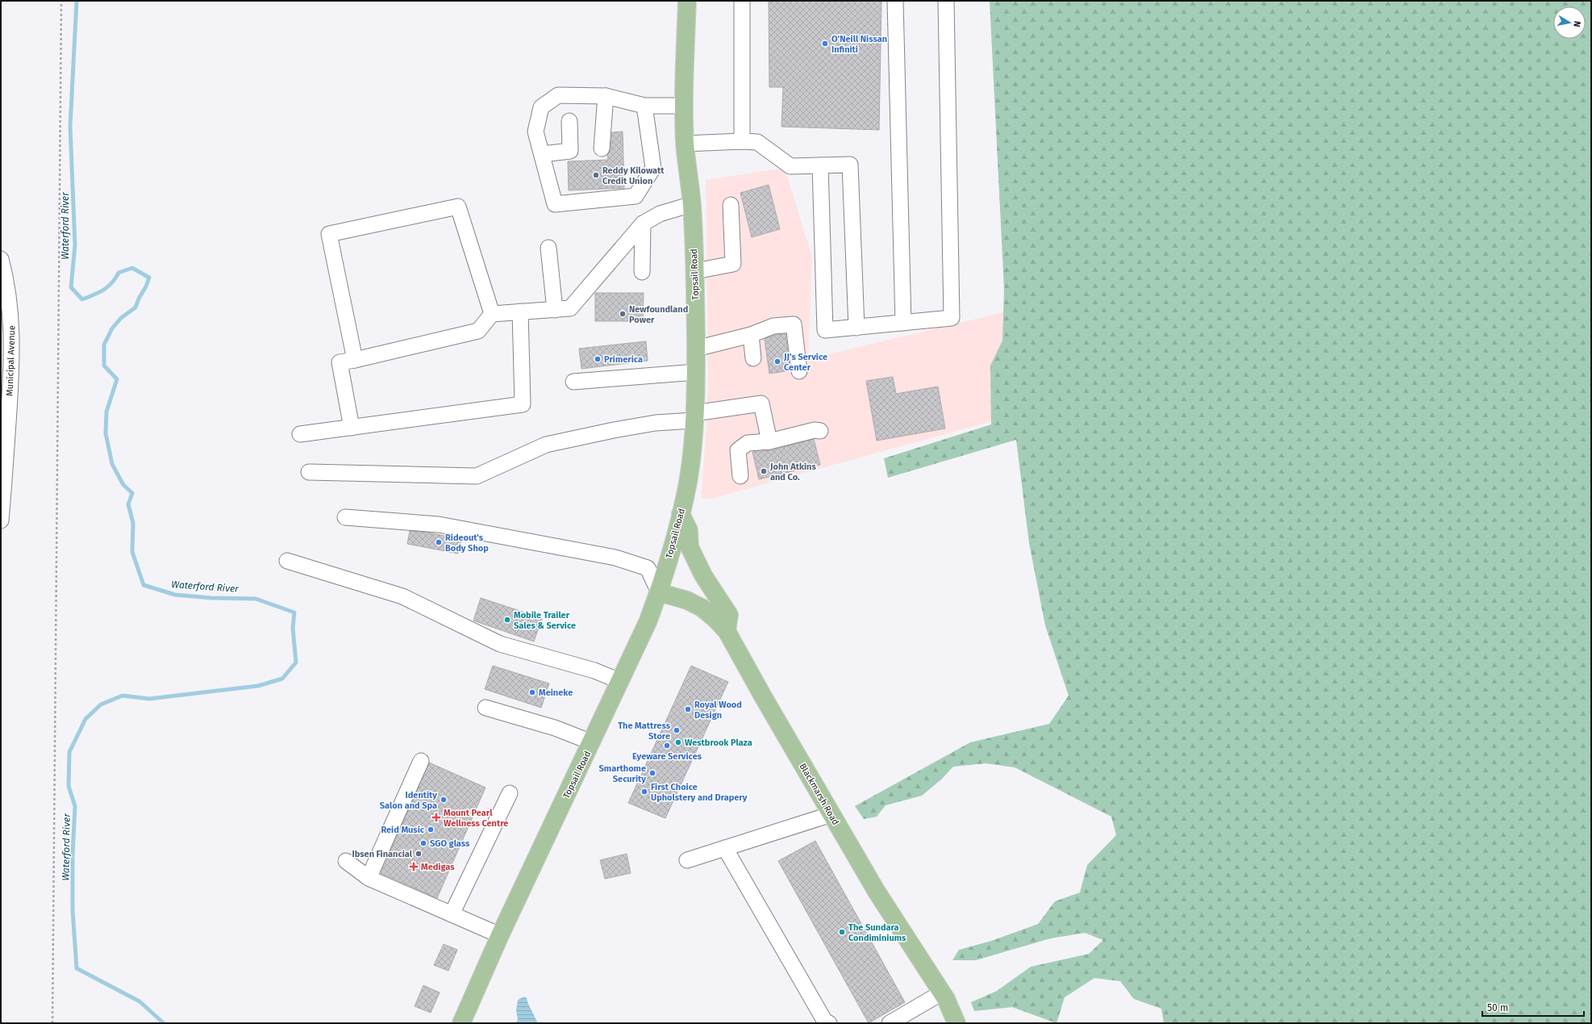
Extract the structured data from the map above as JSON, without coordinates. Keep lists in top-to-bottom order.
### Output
{
  "streets": {
    "main road": ["Topsail Road", "Blackmarsh Road"],
    "street": ["Municipal Avenue"]
  },
  "crossings": [
    ["Topsail Road", "Blackmarsh Road"]
  ],
  "water": ["Waterford River"],
  "places": {
    "other": [
      "O'Neill Nissan Infiniti",
      "Reddy Kilowatt Credit Union",
      "Newfoundland Power",
      "Primerica",
      "JJ's Service Center",
      "John Atkins and Co.",
      "Rideout's Body Shop",
      "Mobile Trailer Sales & Service",
      "Meineke",
      "Royal Wood Design",
      "The Mattress Store",
      "Westbrook Plaza",
      "Eyeware Services",
      "Smarthome Security",
      "First Choice Upholstery and Drapery",
      "Identity Salon and Spa",
      "Reid Music",
      "SGO glass",
      "Ibsen Financial",
      "The Sundara Condiminiums"
    ],
    "health": ["Mount Pearl Wellness Centre", "Medigas"]
  },
  "scale_bar": "50 m",
  "north": "right"
}
